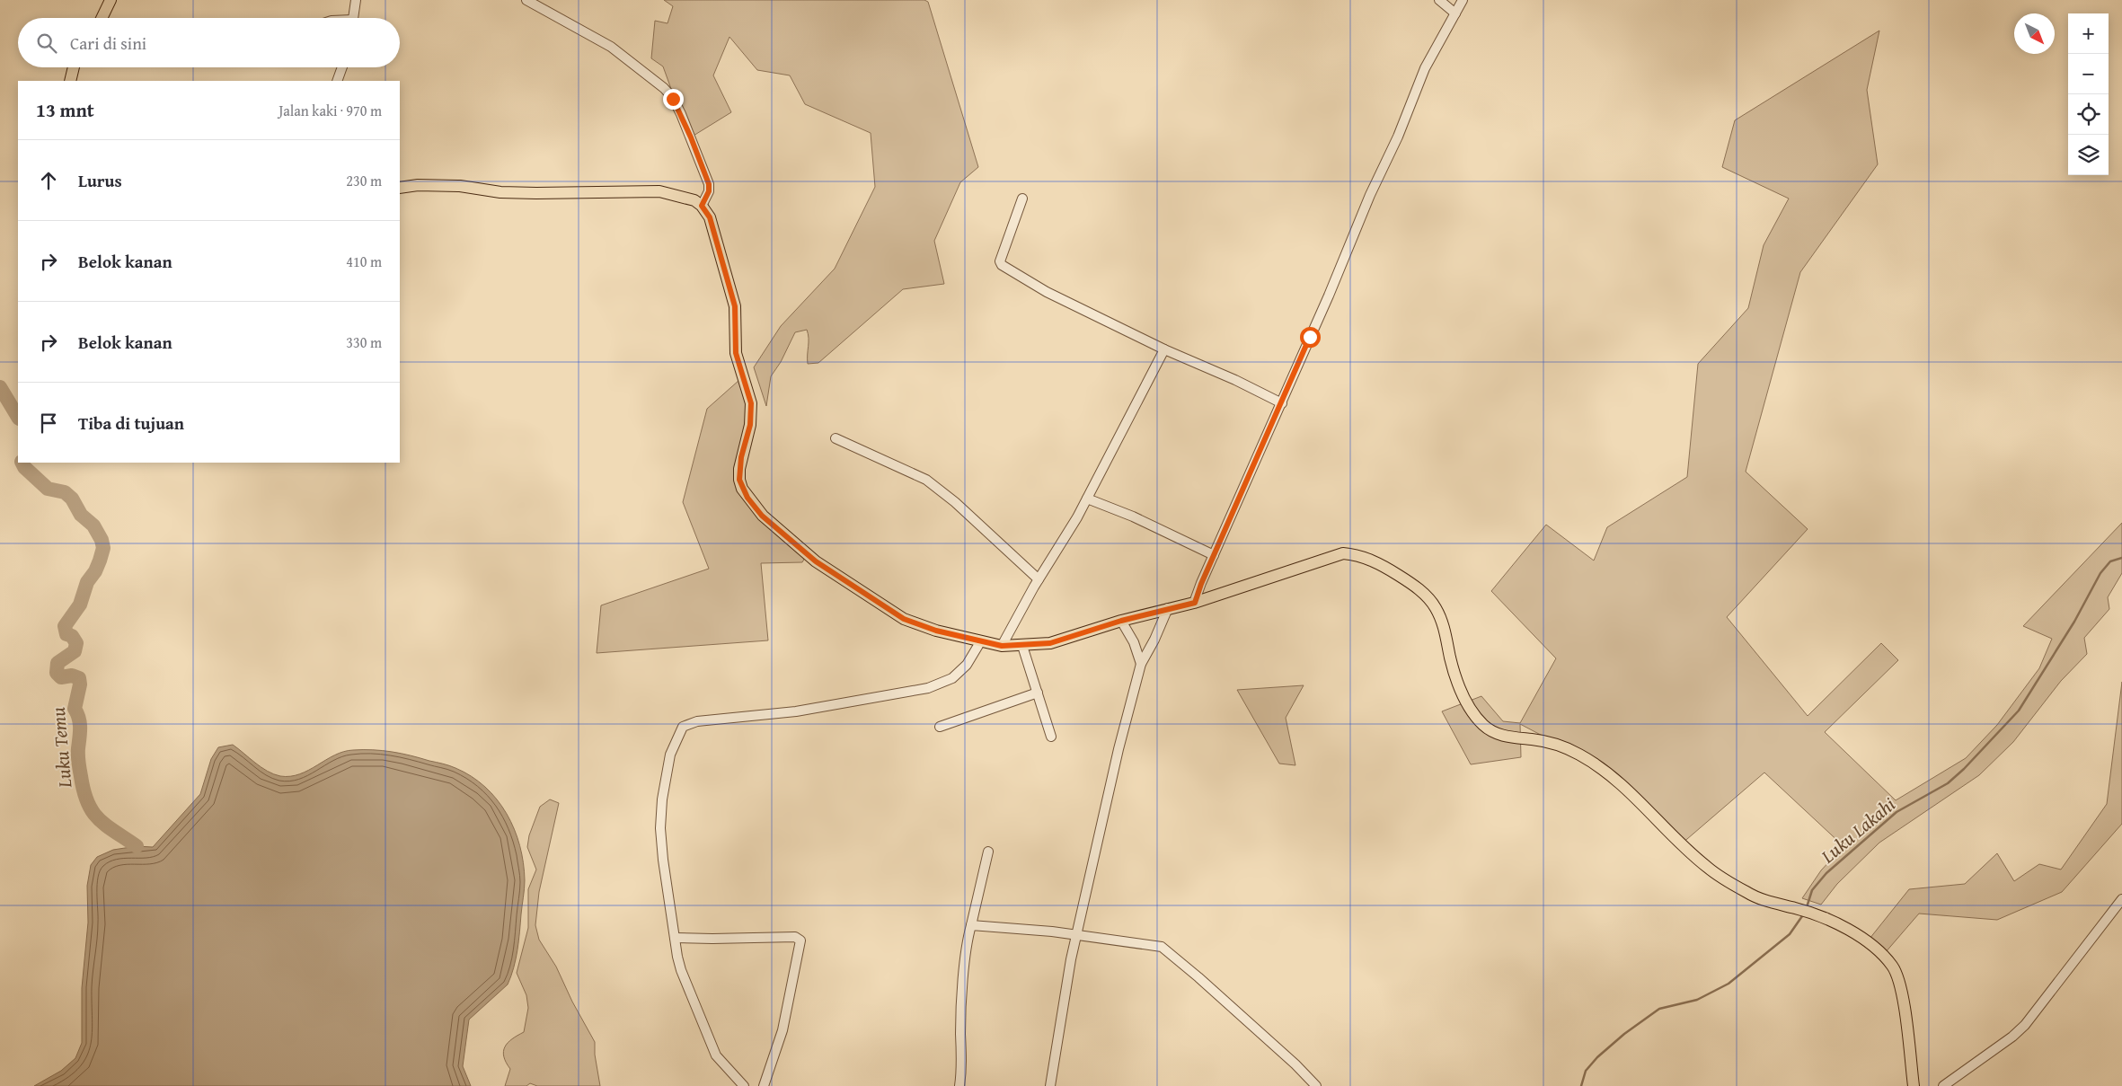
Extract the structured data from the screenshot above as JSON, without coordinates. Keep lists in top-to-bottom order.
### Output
{
  "water": ["Luku Temu", "Luku Lakahi"],
  "north": "bottom right",
  "page": {
    "map_buttons": ["+", "−"],
    "search": "Cari di sini",
    "heading": ["13 mnt", "Jalan kaki · 970 m"],
    "list": [
      ["Lurus", "230 m"],
      ["Belok kanan", "410 m"],
      ["Belok kanan", "330 m"],
      "Tiba di tujuan"
    ]
  }
}
